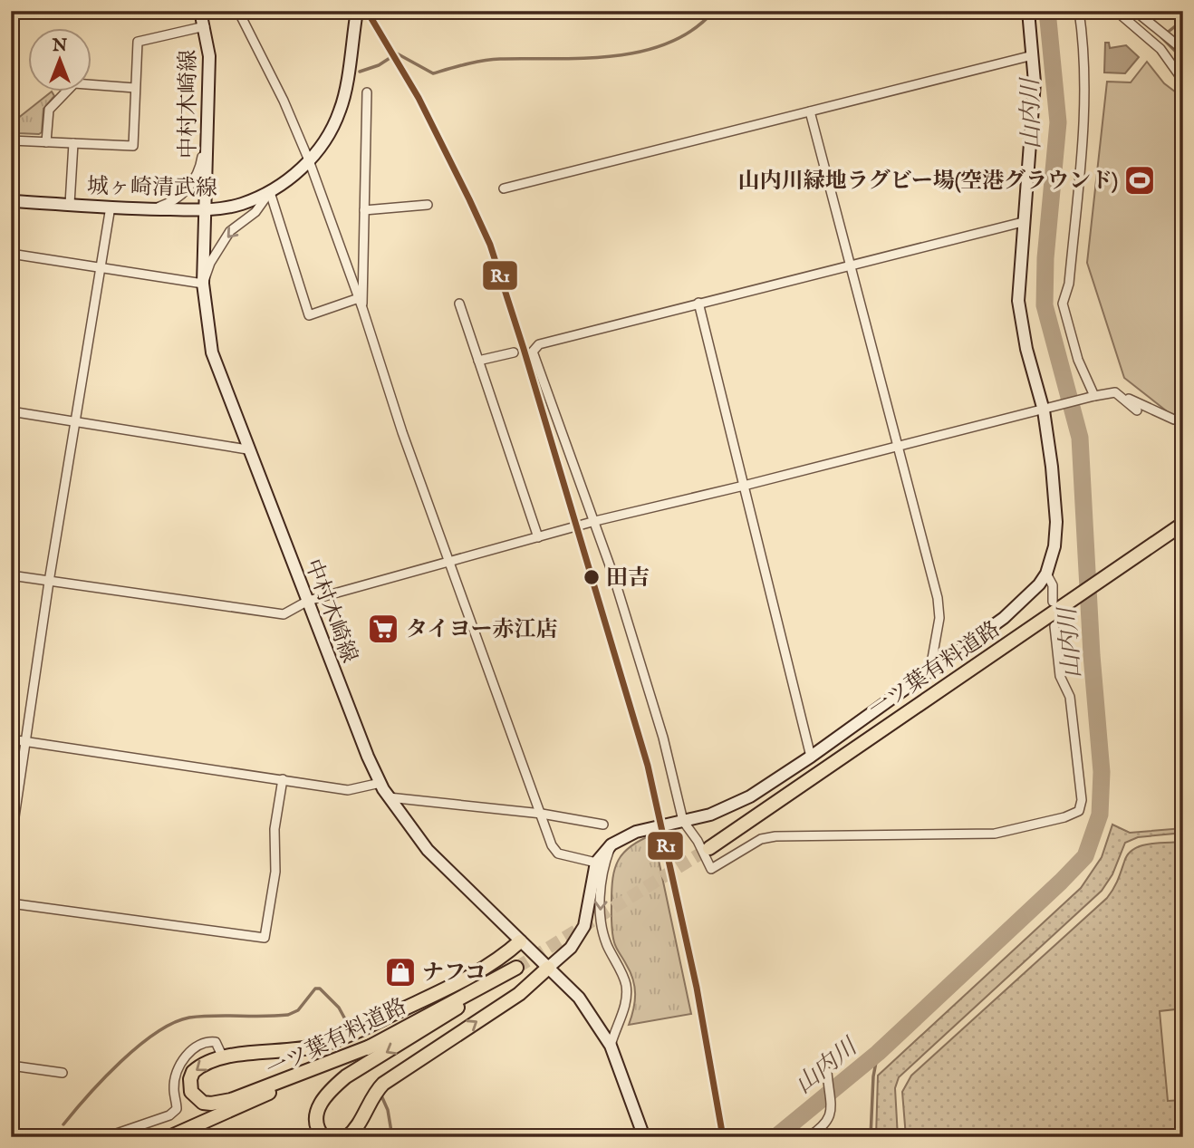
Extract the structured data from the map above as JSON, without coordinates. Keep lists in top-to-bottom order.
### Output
{
  "streets": {
    "main road": ["中村木崎線", "城ヶ崎清武線", "一ツ葉有料道路"]
  },
  "crossings": [
    ["中村木崎線", "城ヶ崎清武線"]
  ],
  "water": ["山内川"],
  "places": {
    "sports": ["山内川緑地ラグビー場(空港グラウンド)"],
    "other": ["田吉"],
    "supermarket": ["タイヨー赤江店"],
    "shop": ["ナフコ"]
  },
  "lines": ["transit line R1"],
  "north": "top"
}
